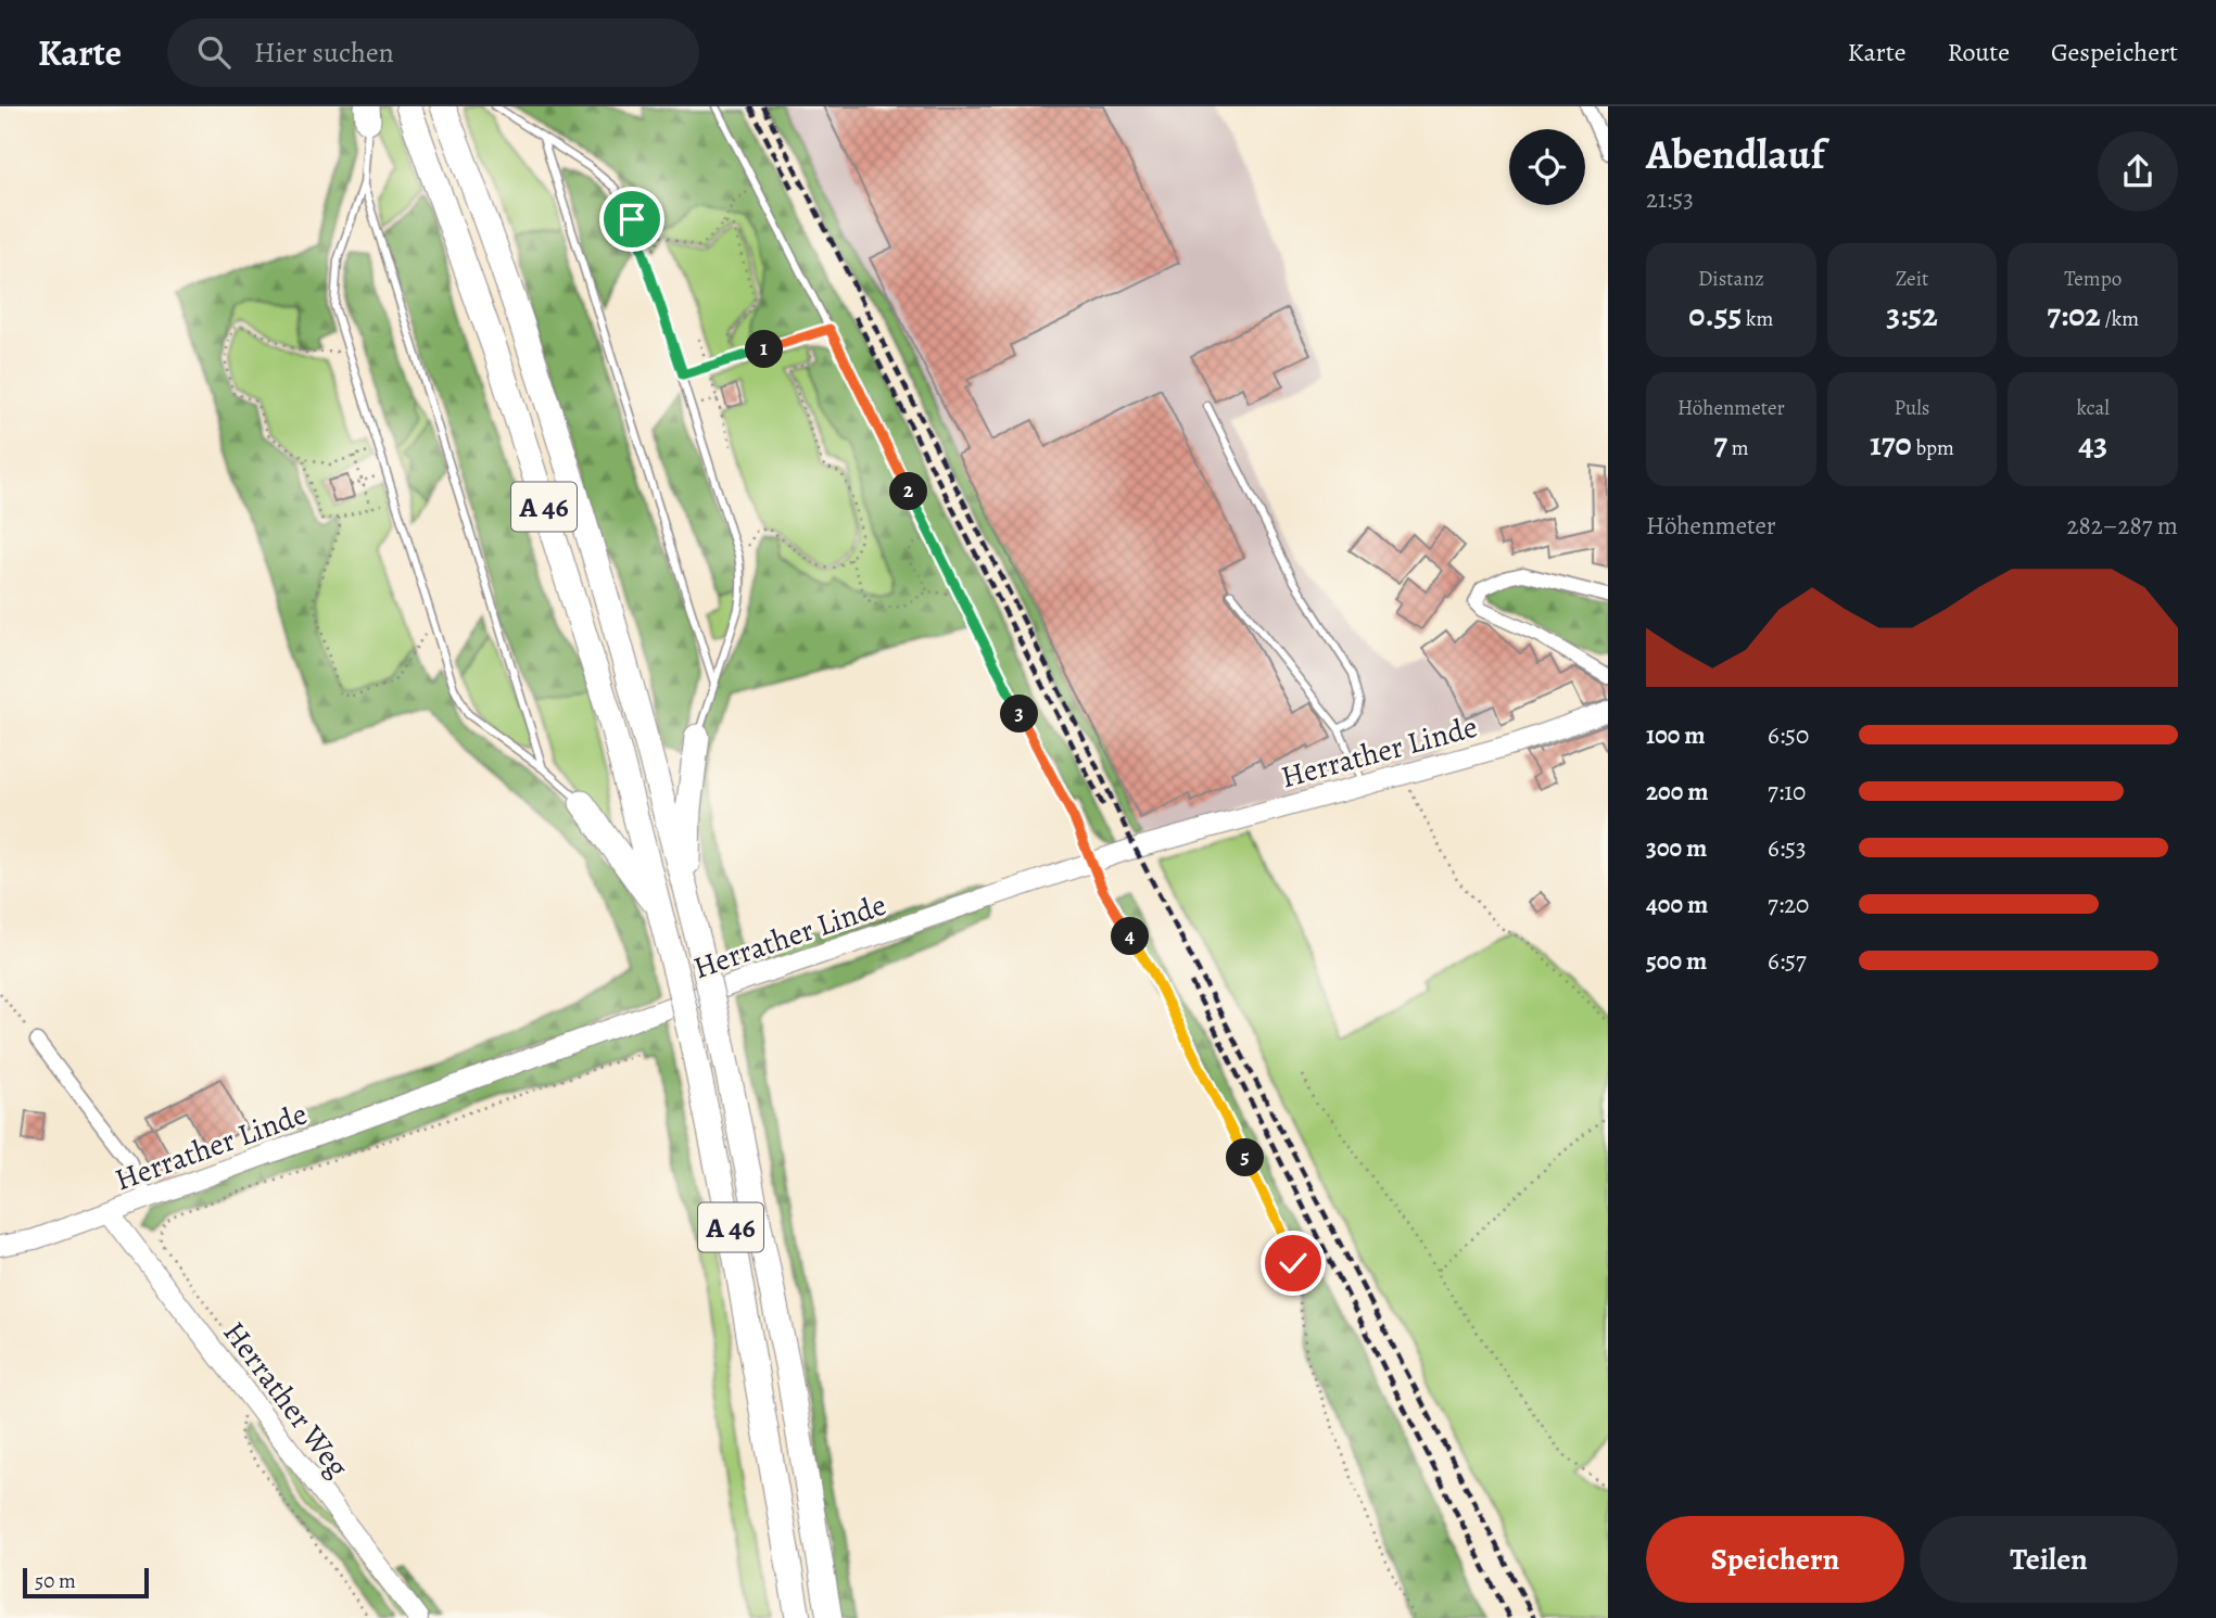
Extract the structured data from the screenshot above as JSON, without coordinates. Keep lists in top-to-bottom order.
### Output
{
  "streets": {
    "highway": ["A 46"],
    "street": ["Herrather Linde", "Herrather Weg"]
  },
  "crossings": [
    ["Herrather Linde", "Herrather Weg"]
  ],
  "scale_bar": "50 m",
  "page": {
    "header": "Karte",
    "search": "Hier suchen",
    "nav": ["Karte", "Route", "Gespeichert"],
    "heading": ["Abendlauf", "21:53"],
    "stats": [
      ["Distanz", "0.55 km"],
      ["Zeit", "3:52"],
      ["Tempo", "7:02 /km"],
      ["Höhenmeter", "7 m"],
      ["Puls", "170 bpm"],
      ["kcal", "43"]
    ],
    "pins": [
      "1",
      "2",
      "3",
      "4",
      "5"
    ],
    "chart": ["Höhenmeter", "282–287 m"],
    "list": [
      {
        "name": "100 m",
        "note": "6:50"
      },
      {
        "name": "200 m",
        "note": "7:10"
      },
      {
        "name": "300 m",
        "note": "6:53"
      },
      {
        "name": "400 m",
        "note": "7:20"
      },
      {
        "name": "500 m",
        "note": "6:57"
      }
    ],
    "buttons": ["Speichern", "Teilen"],
    "scale": "50 m"
  }
}
